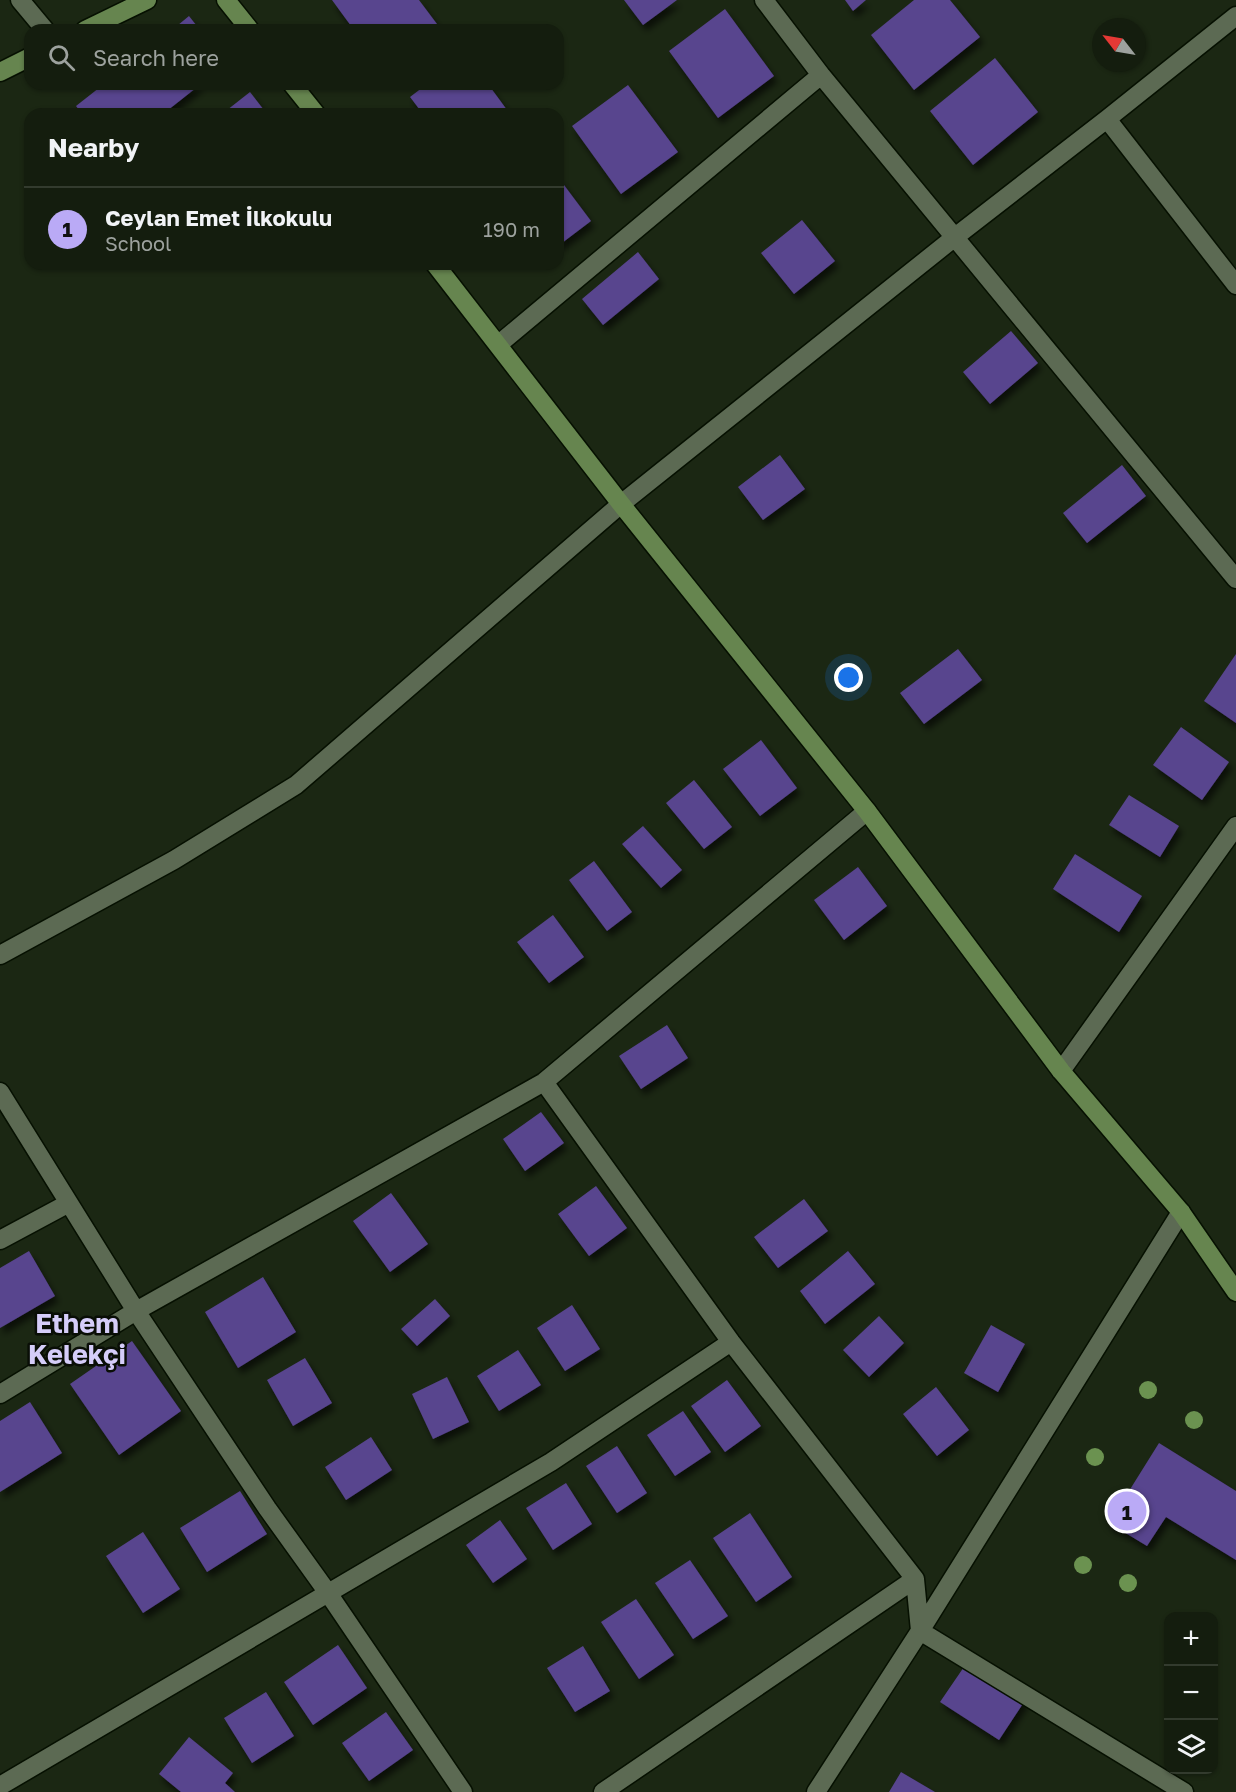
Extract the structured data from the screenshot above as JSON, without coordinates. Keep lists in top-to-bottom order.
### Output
{
  "districts": ["Ethem Kelekçi"],
  "north": "top left",
  "page": {
    "search": "Search here",
    "heading": "Nearby",
    "list": [
      {
        "mark": "1",
        "name": "Ceylan Emet İlkokulu",
        "note": "School",
        "value": "190 m"
      }
    ],
    "pins": "1",
    "map_buttons": ["+", "−"]
  }
}
